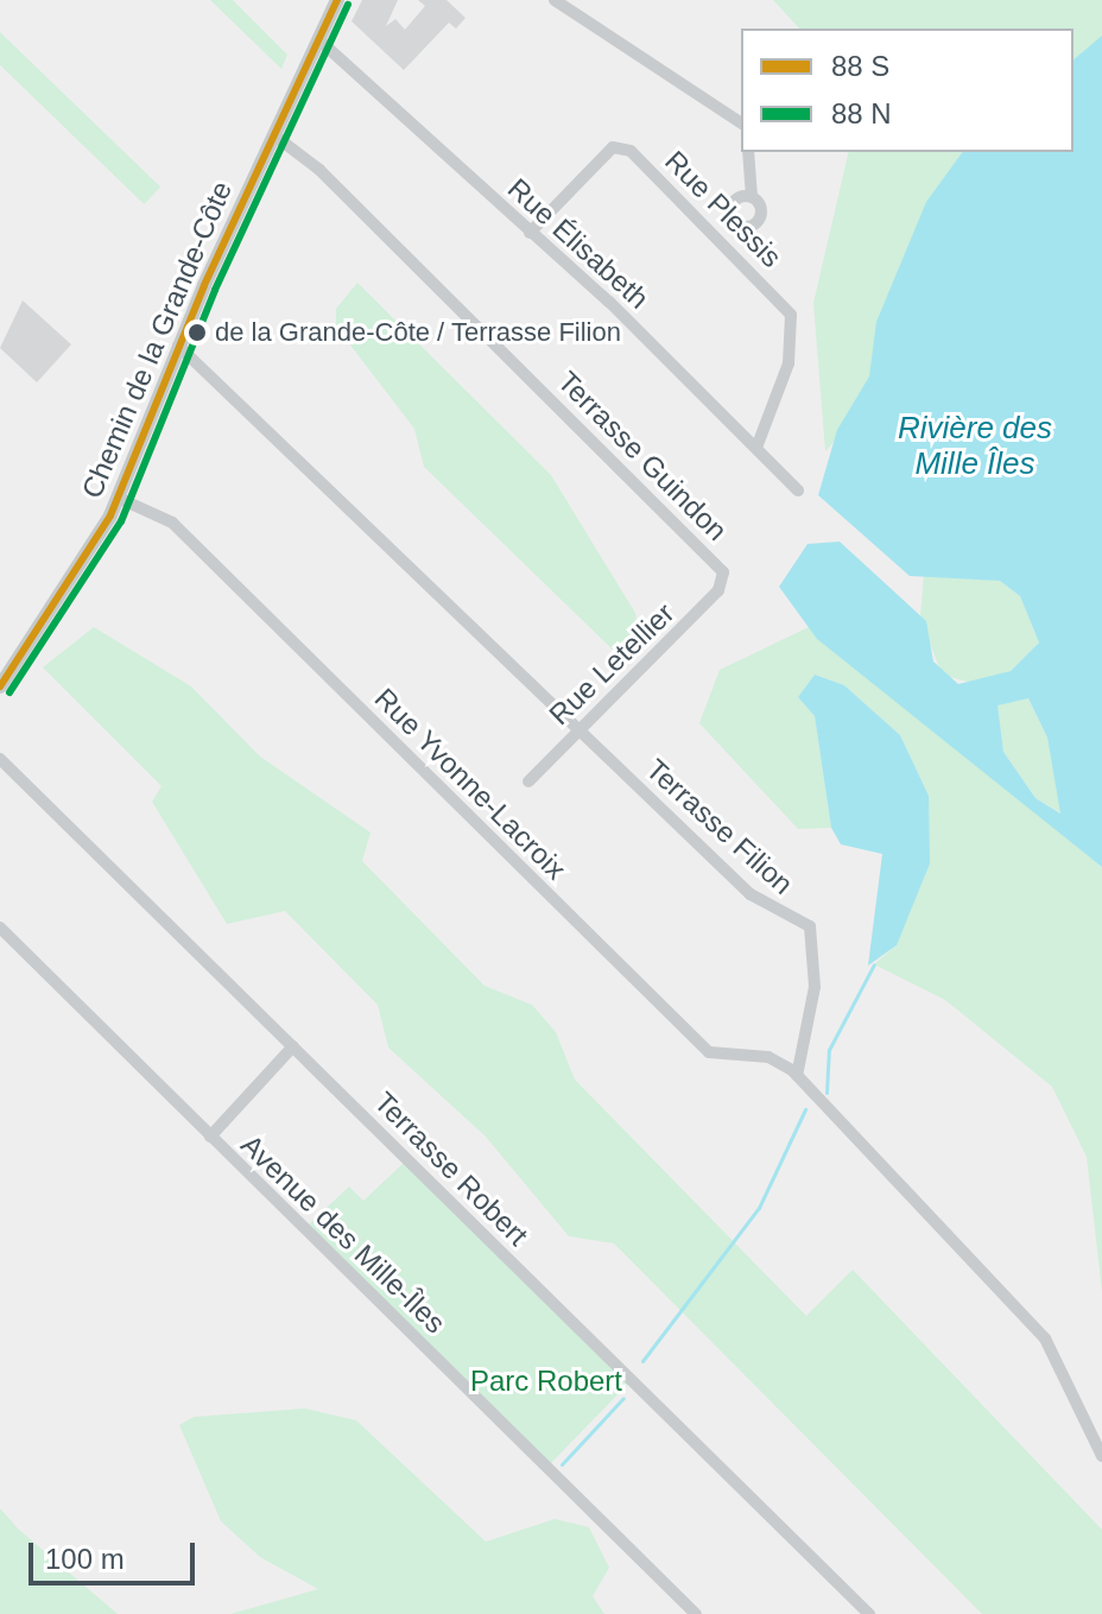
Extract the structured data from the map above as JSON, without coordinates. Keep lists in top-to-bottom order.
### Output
{
  "streets": {
    "main road": ["Chemin de la Grande-Côte"],
    "street": [
      "Rue Plessis",
      "Rue Élisabeth",
      "Terrasse Guindon",
      "Rue Letellier",
      "Rue Yvonne-Lacroix",
      "Terrasse Filion",
      "Terrasse Robert",
      "Avenue des Mille-Îles"
    ]
  },
  "crossings": [
    ["Rue Plessis", "Rue Élisabeth"],
    ["Rue Élisabeth", "Chemin de la Grande-Côte"],
    ["Chemin de la Grande-Côte", "Terrasse Guindon"],
    ["Chemin de la Grande-Côte", "Rue Yvonne-Lacroix"],
    ["Chemin de la Grande-Côte", "Terrasse Filion"],
    ["Terrasse Guindon", "Rue Letellier"],
    ["Rue Letellier", "Terrasse Filion"],
    ["Rue Yvonne-Lacroix", "Terrasse Filion"]
  ],
  "water": ["Rivière des Mille Îles"],
  "parks": ["Parc Robert"],
  "places": ["de la Grande-Côte / Terrasse Filion"],
  "legend": ["88 S", "88 N"],
  "scale_bar": "100 m"
}
